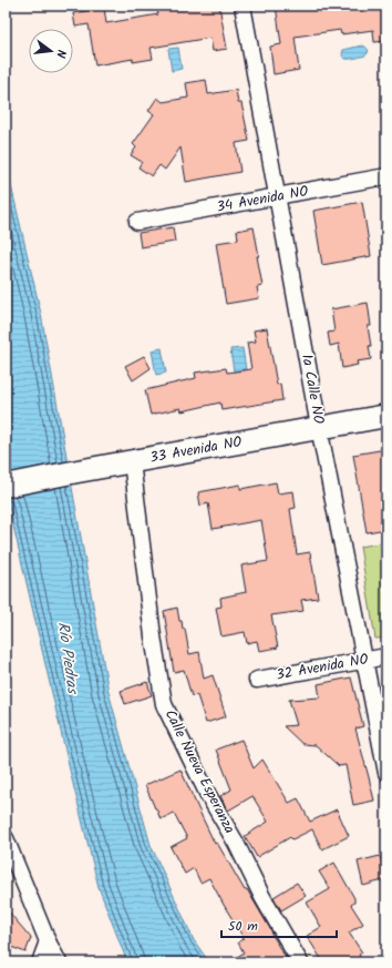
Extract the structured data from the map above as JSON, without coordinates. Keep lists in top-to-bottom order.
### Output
{
  "streets": {
    "street": [
      "34 Avenida NO",
      "1a Calle NO",
      "33 Avenida NO",
      "32 Avenida NO",
      "Calle Nueva Esperanza"
    ]
  },
  "crossings": [
    ["34 Avenida NO", "1a Calle NO"],
    ["1a Calle NO", "33 Avenida NO"],
    ["1a Calle NO", "32 Avenida NO"],
    ["33 Avenida NO", "Calle Nueva Esperanza"]
  ],
  "water": ["Río Piedras"],
  "scale_bar": "50 m",
  "north": "right"
}
